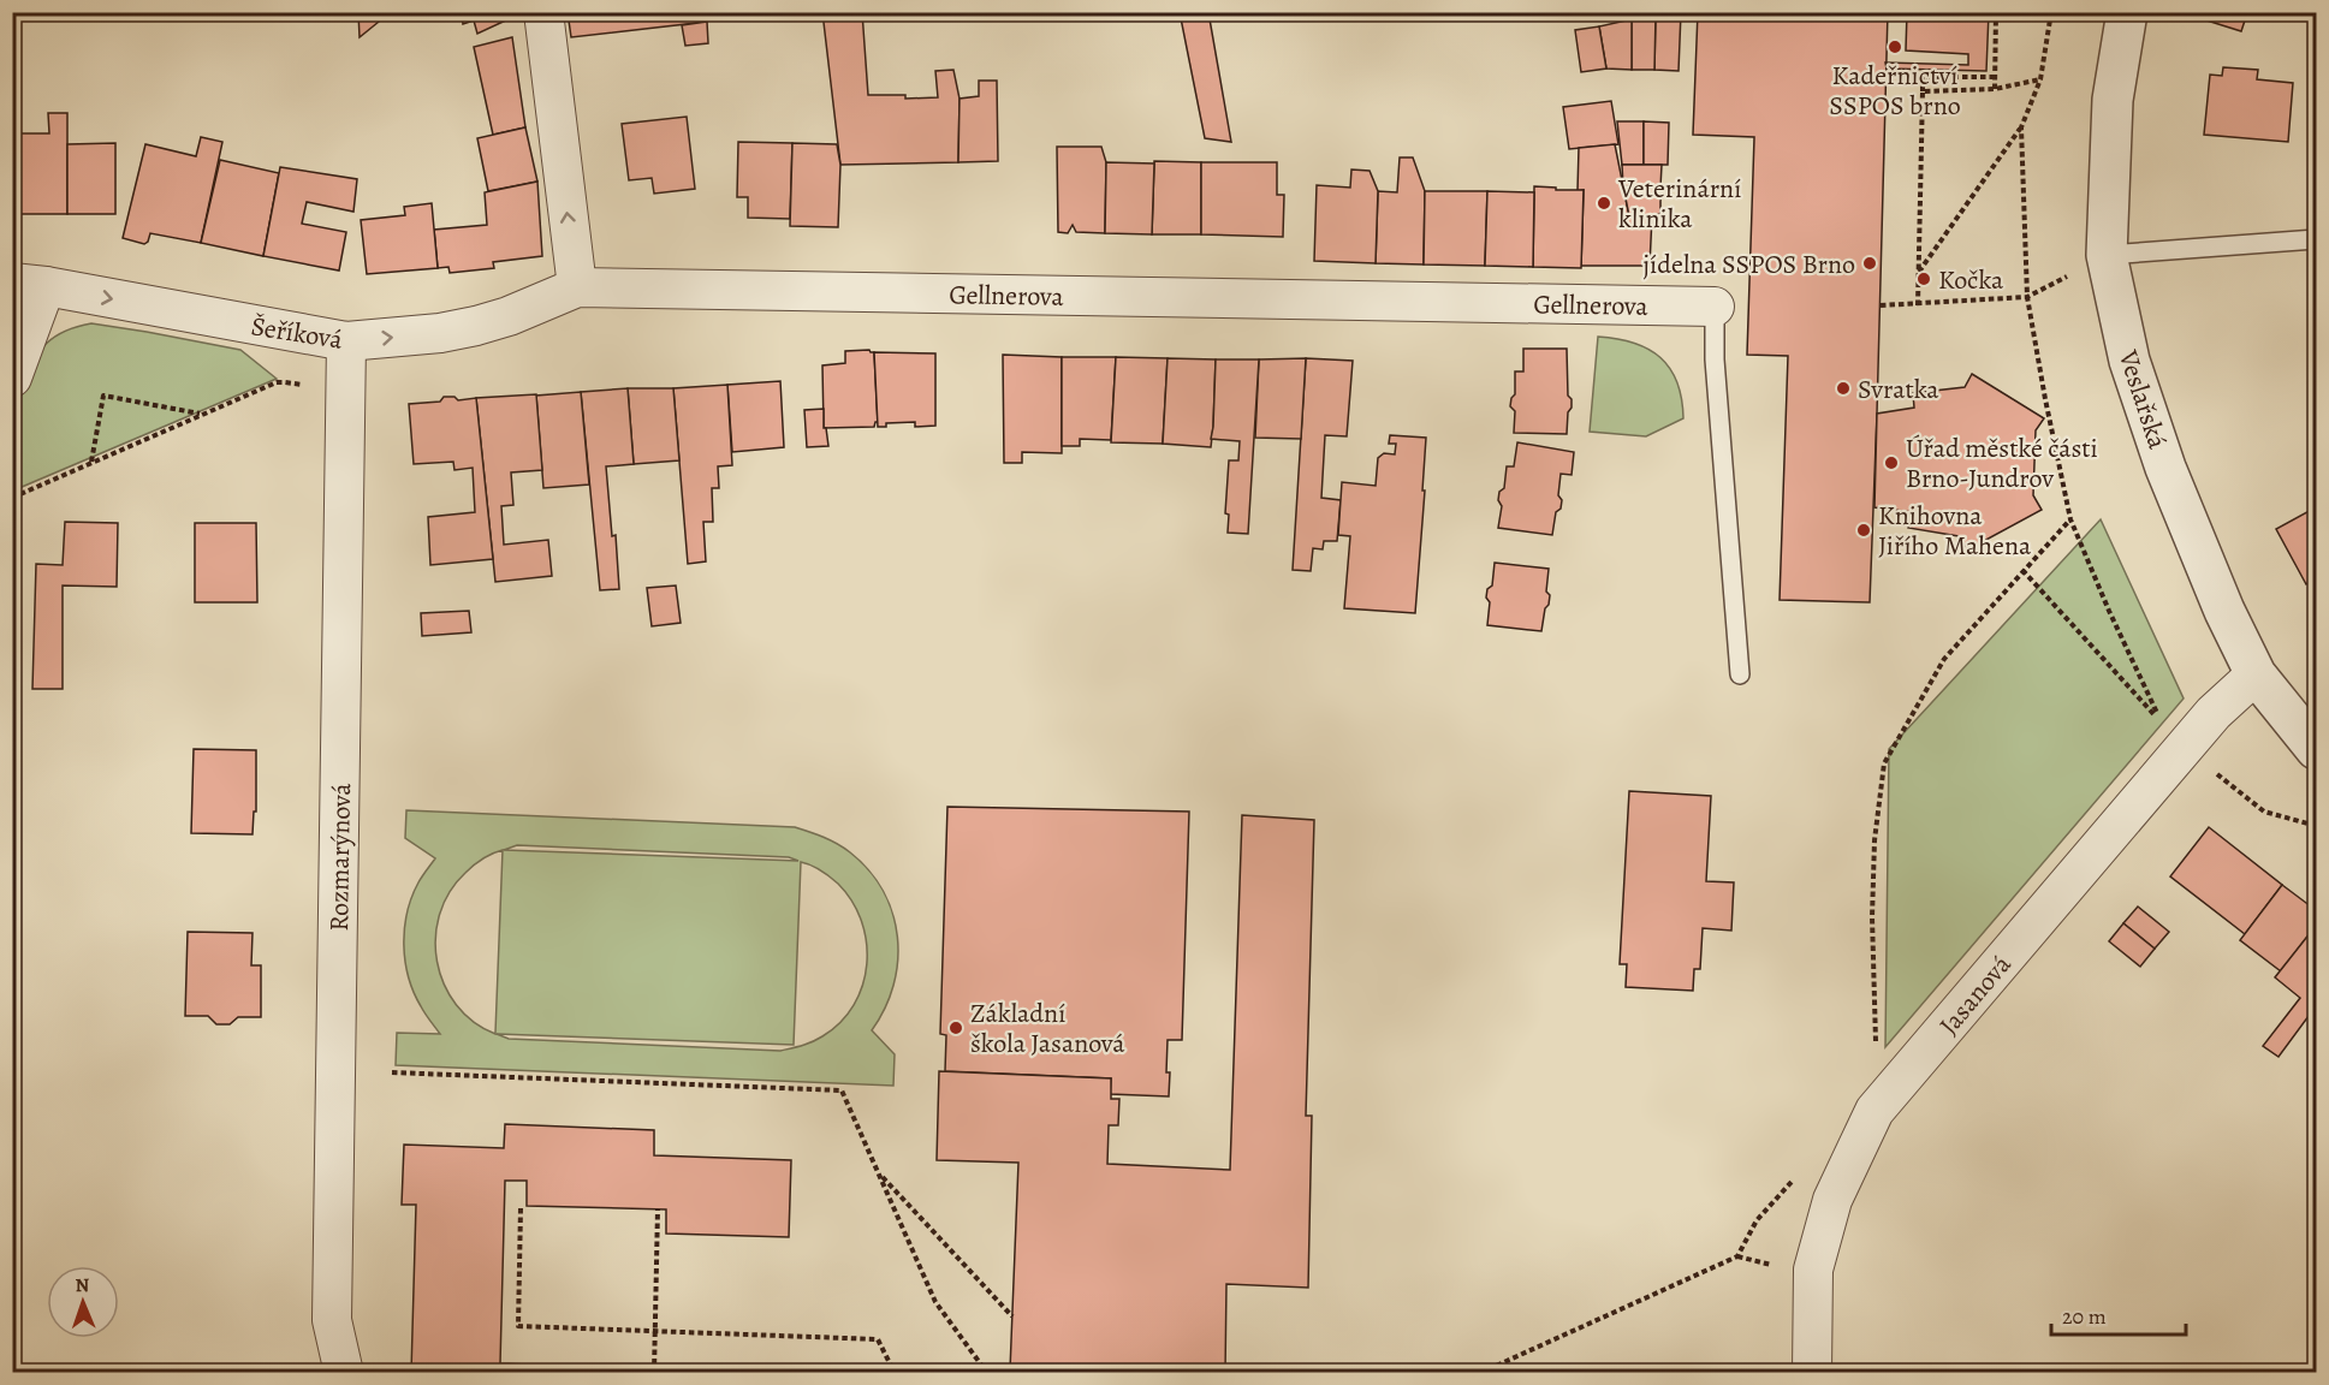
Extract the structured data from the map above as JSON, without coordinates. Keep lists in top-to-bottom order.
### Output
{
  "streets": {
    "street": [
      "Gellnerova",
      "Šeříková",
      "Veslařská",
      "Rozmarýnová",
      "Jasanová"
    ]
  },
  "crossings": [
    ["Gellnerova", "Šeříková"],
    ["Šeříková", "Rozmarýnová"],
    ["Veslařská", "Jasanová"]
  ],
  "one_way": ["Šeříková"],
  "places": [
    "Kadeřnictví SSPOS brno",
    "Veterinární klinika",
    "jídelna SSPOS Brno",
    "Kočka",
    "Svratka",
    "Úřad městké části Brno-Jundrov",
    "Knihovna Jiřího Mahena",
    "Základní škola Jasanová"
  ],
  "scale_bar": "20 m",
  "north": "top"
}
